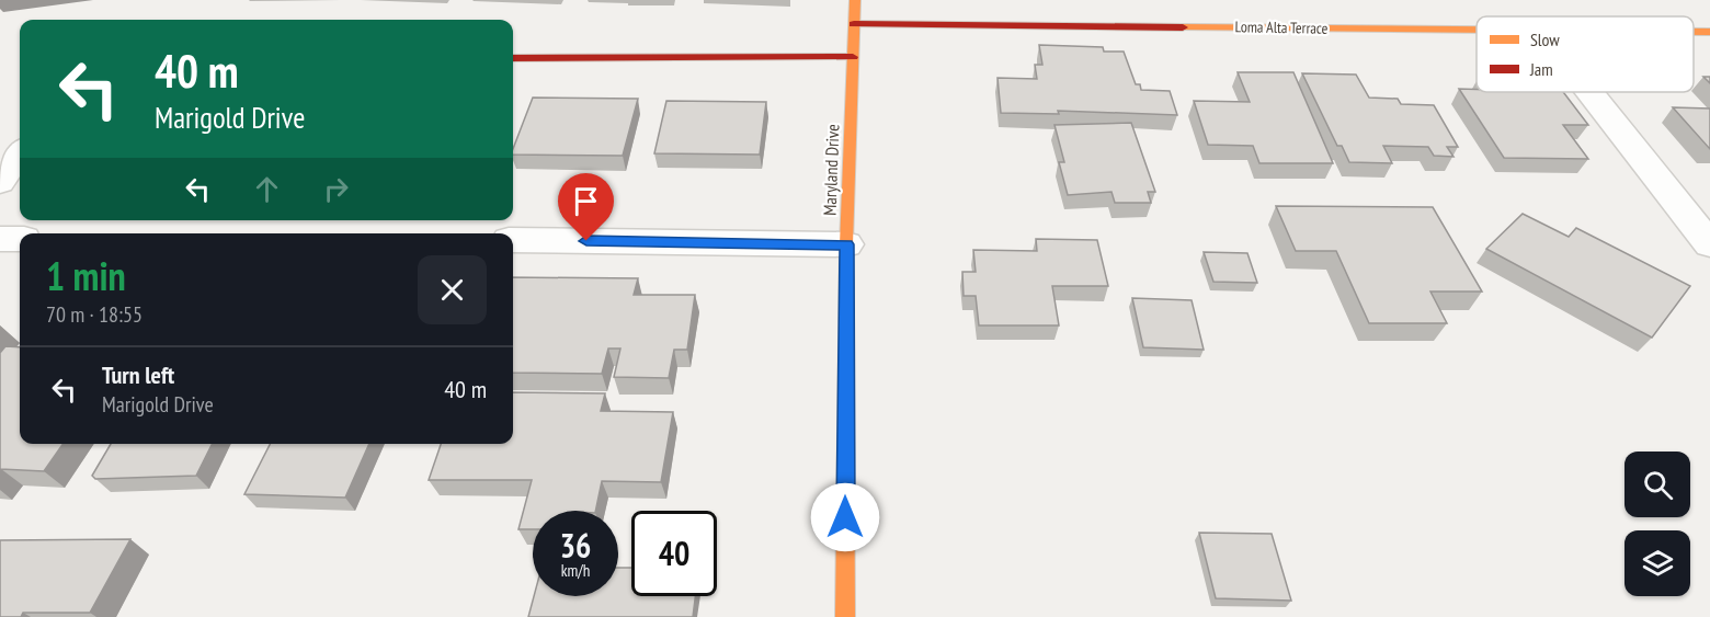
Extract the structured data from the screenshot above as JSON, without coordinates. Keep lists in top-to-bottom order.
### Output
{
  "streets": {
    "street": ["Loma Alta Terrace", "Maryland Drive"]
  },
  "crossings": [
    ["Loma Alta Terrace", "Maryland Drive"]
  ],
  "legend": ["Slow", "Jam"],
  "page": {
    "turn": ["40 m", "Marigold Drive"],
    "heading": ["1 min", "70 m · 18:55"],
    "list": [
      {
        "name": "Turn left",
        "note": "Marigold Drive",
        "value": "40 m"
      }
    ],
    "speed": "36 km/h",
    "limit": "40"
  }
}
